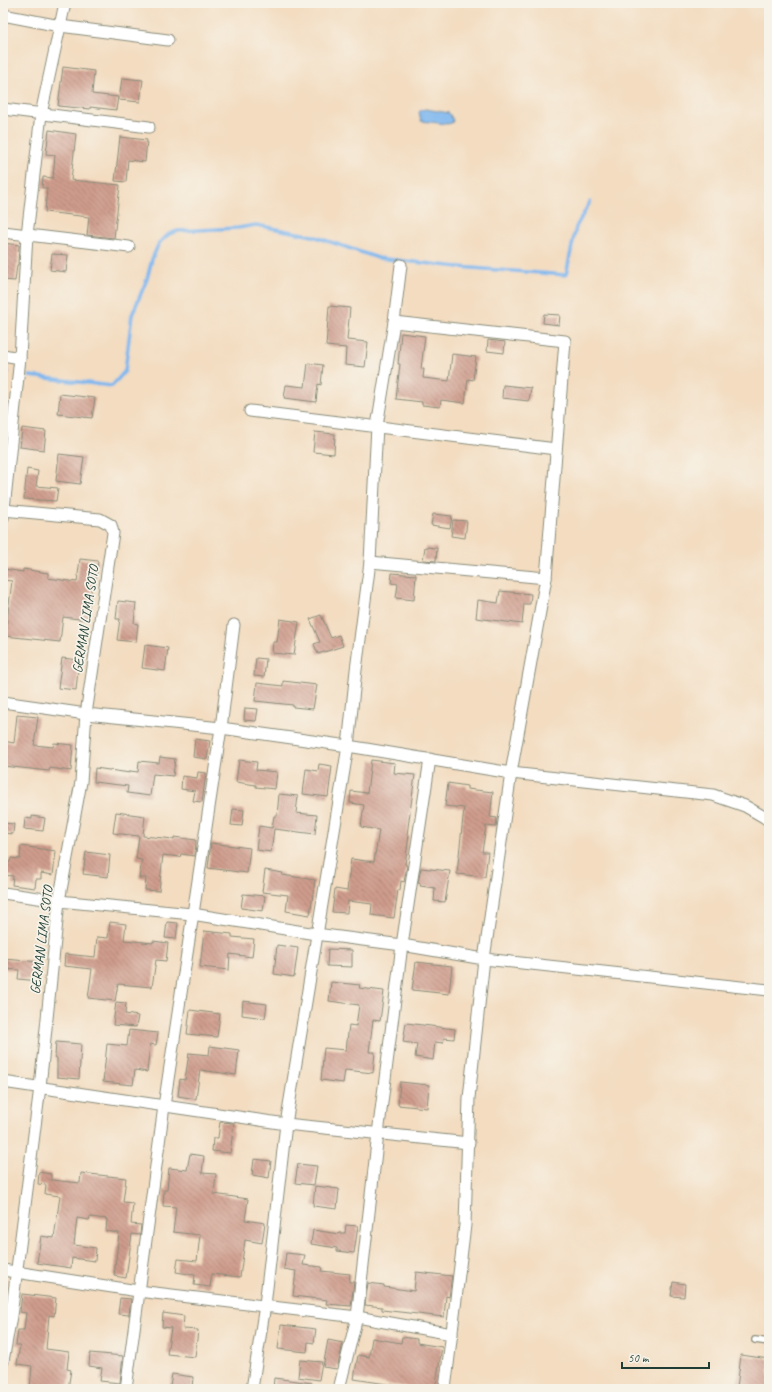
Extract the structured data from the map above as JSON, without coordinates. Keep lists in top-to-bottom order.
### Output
{
  "streets": {
    "street": ["GERMAN LIMA SOTO"]
  },
  "scale_bar": "50 m"
}
